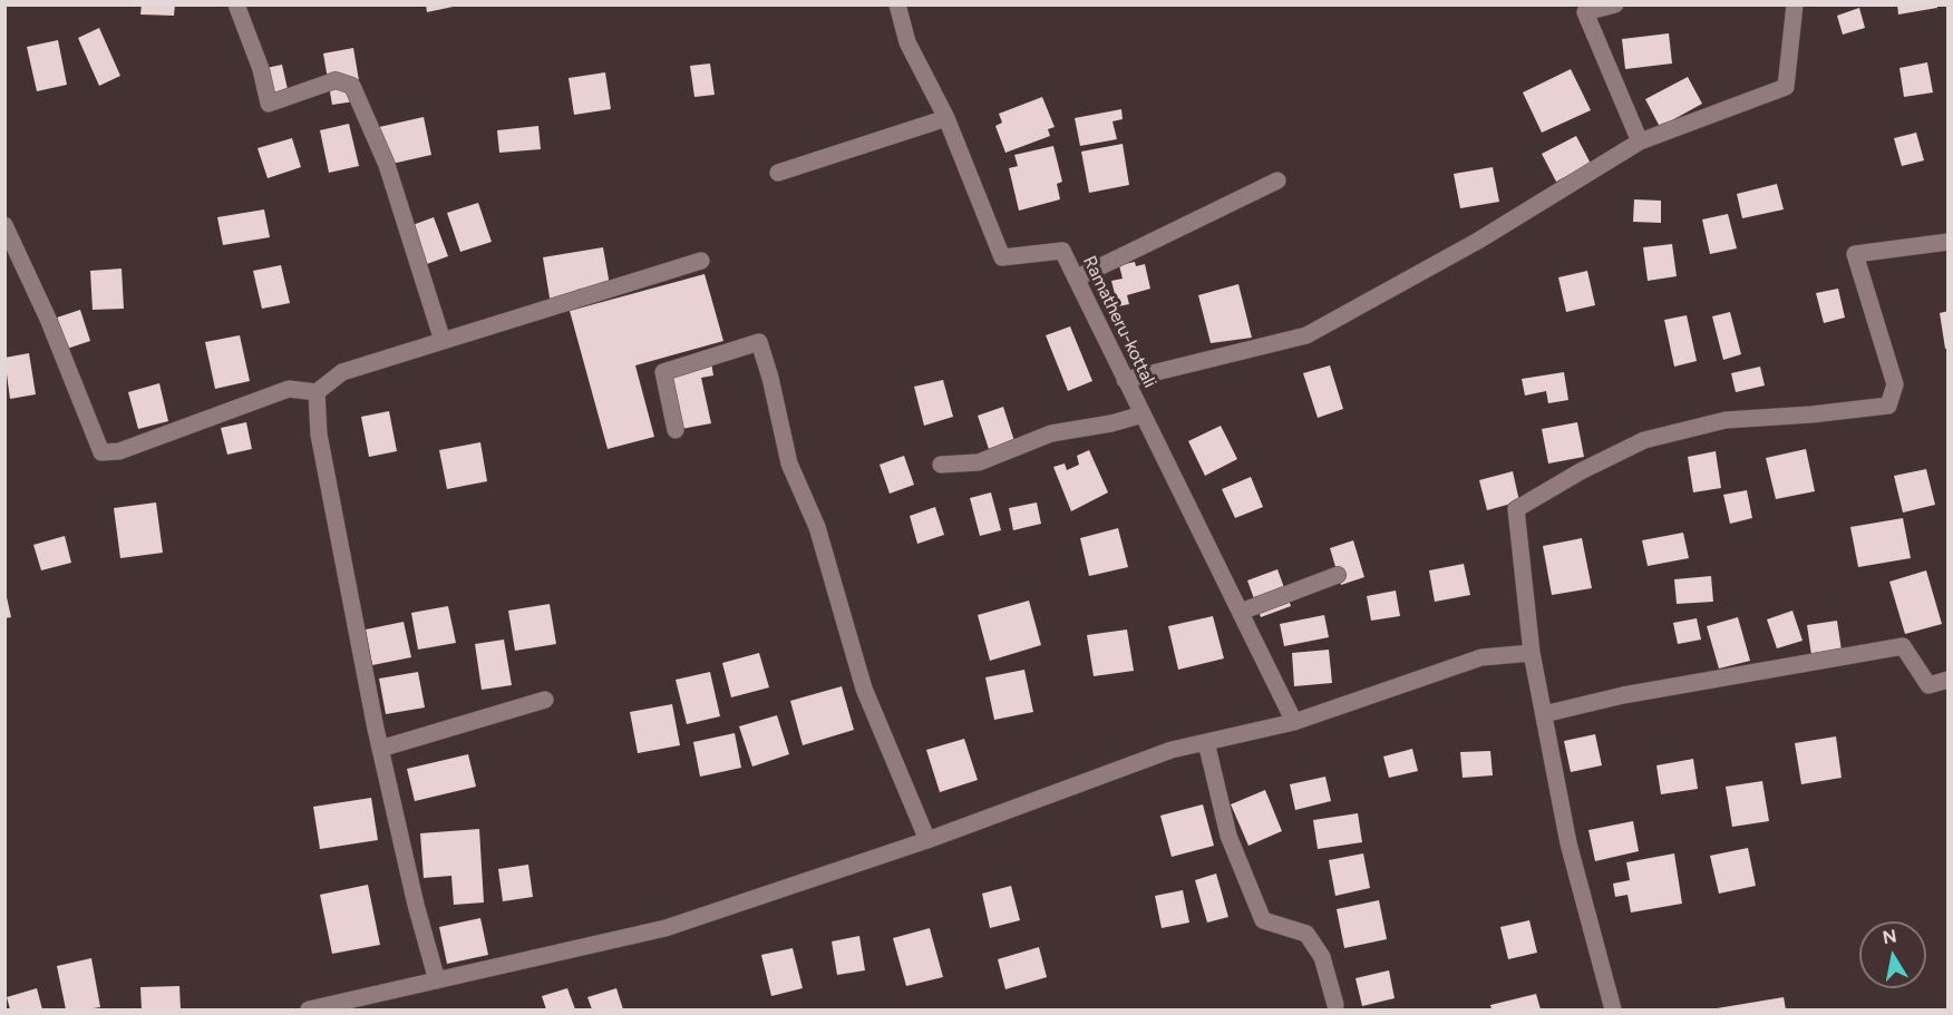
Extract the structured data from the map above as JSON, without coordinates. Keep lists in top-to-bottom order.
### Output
{
  "streets": {
    "street": ["Ramatheru-kottali"]
  },
  "north": "top"
}
